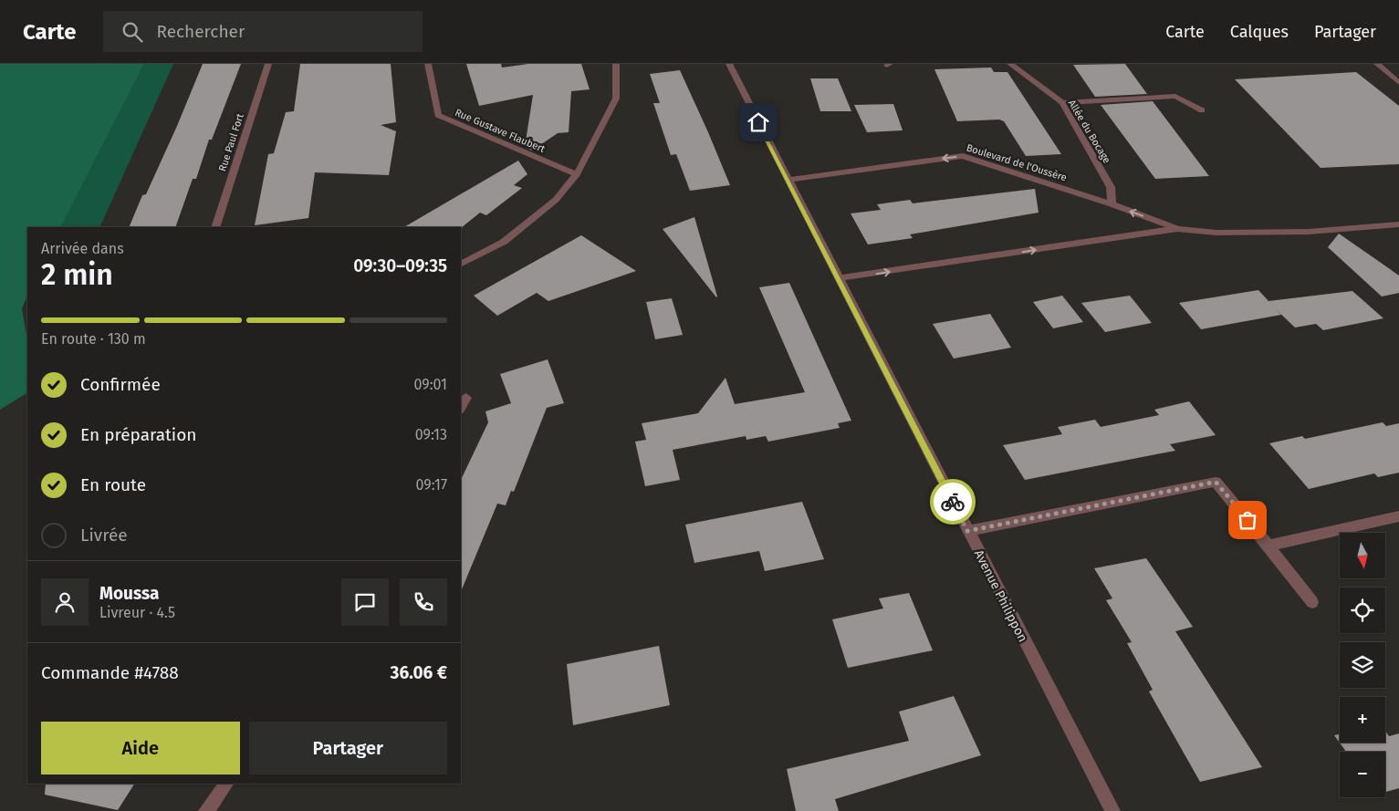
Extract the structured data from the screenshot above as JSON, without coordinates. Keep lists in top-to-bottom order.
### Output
{
  "streets": {
    "street": [
      "Rue Gustave Flaubert",
      "Allée du Bocage",
      "Rue Paul Fort",
      "Boulevard de l'Oussère",
      "Avenue Philippon"
    ]
  },
  "crossings": [
    ["Allée du Bocage", "Boulevard de l'Oussère"],
    ["Boulevard de l'Oussère", "Avenue Philippon"]
  ],
  "north": "bottom",
  "page": {
    "header": "Carte",
    "search": "Rechercher",
    "nav": ["Carte", "Calques", "Partager"],
    "heading": ["2 min", "Arrivée dans", "09:30–09:35"],
    "panel": [
      "Moussa",
      "Livreur · 4.5",
      "Commande #4788",
      "36.06 €"
    ],
    "bar": "En route · 130 m",
    "list": [
      ["Confirmée", "09:01"],
      ["En préparation", "09:13"],
      ["En route", "09:17"],
      "Livrée"
    ],
    "map_buttons": ["+", "−"],
    "buttons": ["Aide", "Partager"]
  }
}
